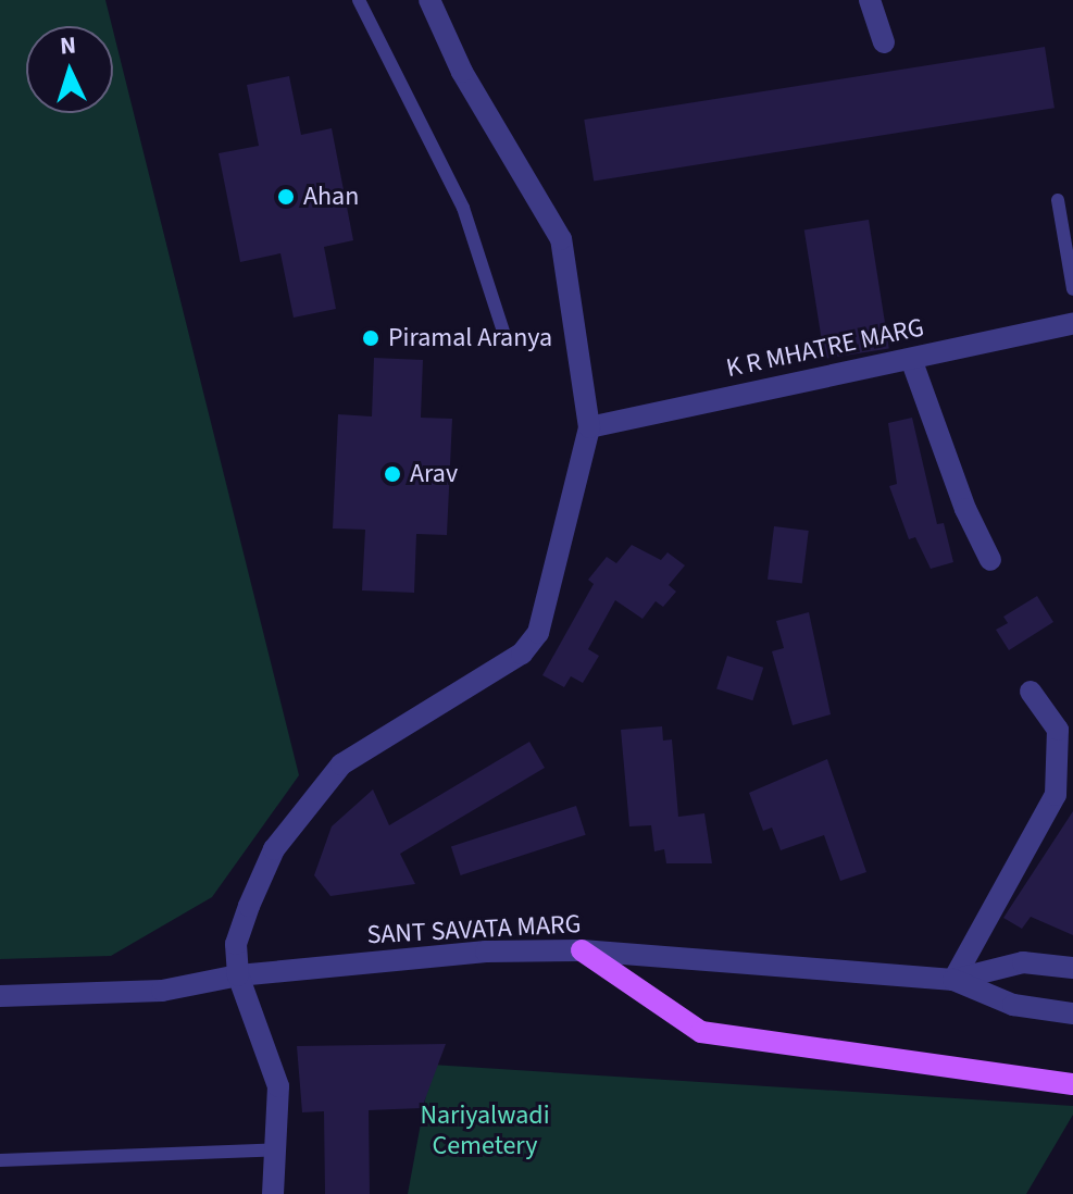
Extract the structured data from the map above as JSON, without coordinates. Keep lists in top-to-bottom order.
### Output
{
  "streets": {
    "street": ["K R MHATRE MARG", "SANT SAVATA MARG"]
  },
  "parks": ["Nariyalwadi Cemetery"],
  "places": ["Ahan", "Piramal Aranya", "Arav"],
  "north": "top"
}
